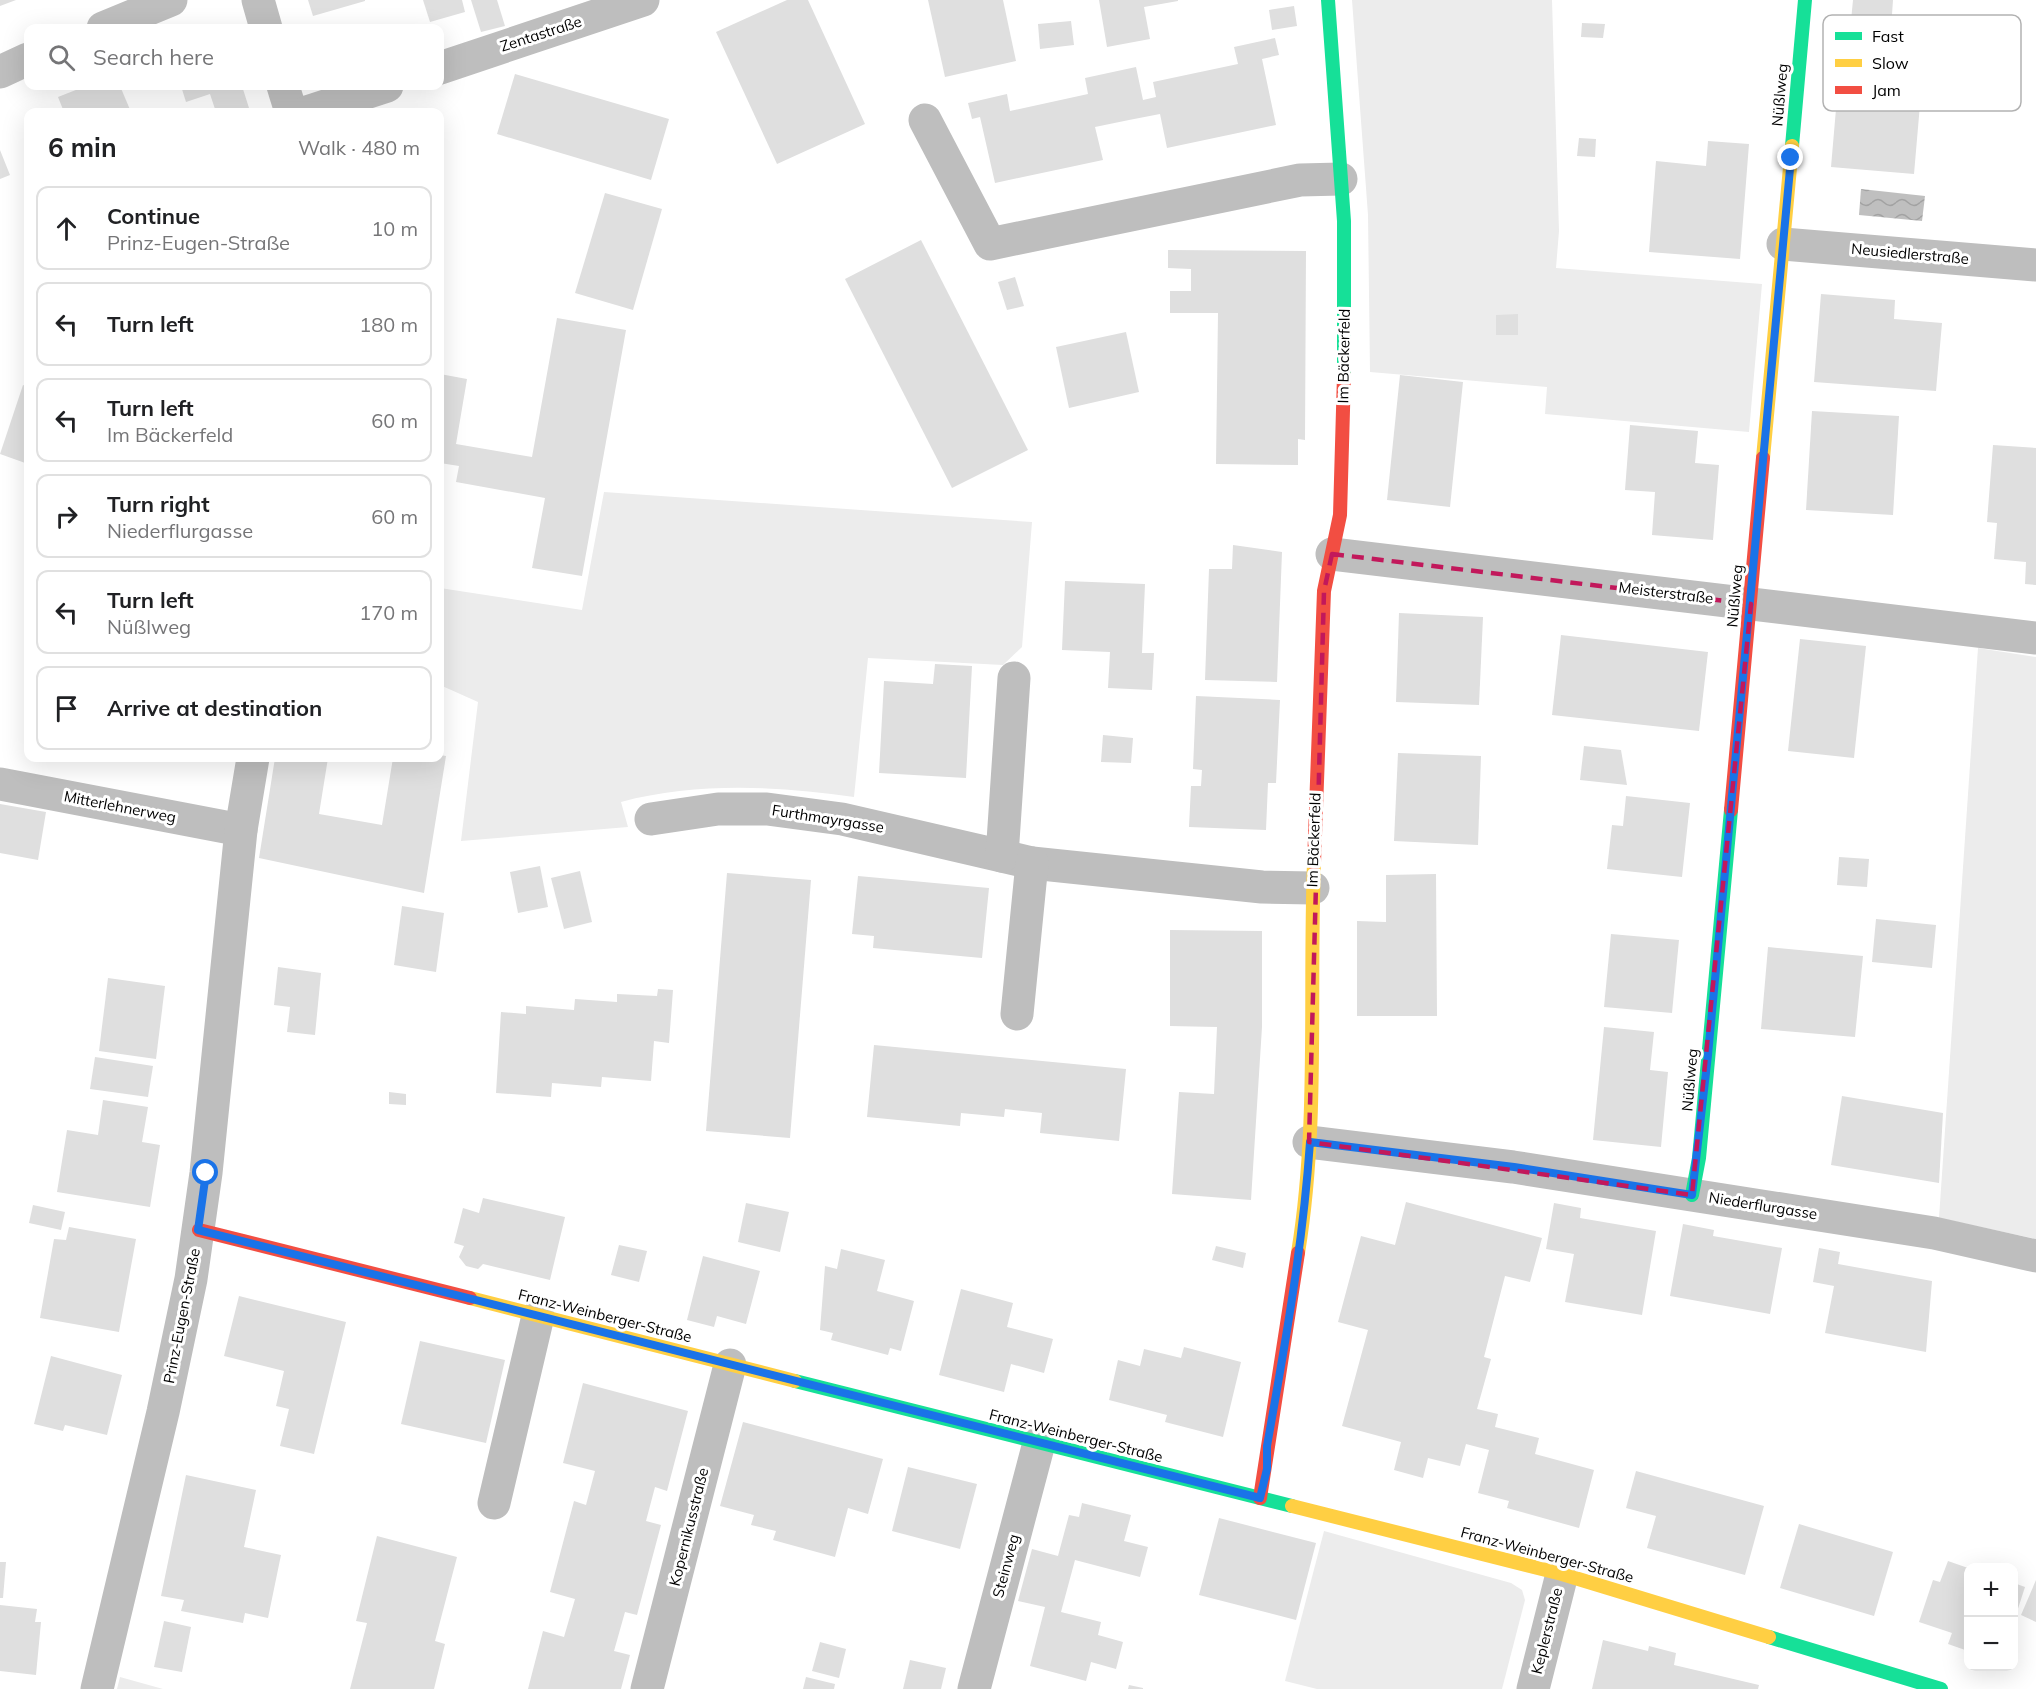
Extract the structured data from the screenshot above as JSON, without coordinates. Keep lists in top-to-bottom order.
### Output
{
  "streets": {
    "street": [
      "Zentastraße",
      "Nüßlweg",
      "Neusiedlerstraße",
      "Im Bäckerfeld",
      "Meisterstraße",
      "Mitterlehnerweg",
      "Furthmayrgasse",
      "Niederflurgasse",
      "Prinz-Eugen-Straße",
      "Franz-Weinberger-Straße",
      "Kopernikusstraße",
      "Steinweg",
      "Keplerstraße"
    ]
  },
  "crossings": [
    ["Nüßlweg", "Neusiedlerstraße"],
    ["Nüßlweg", "Meisterstraße"],
    ["Nüßlweg", "Niederflurgasse"],
    ["Im Bäckerfeld", "Meisterstraße"],
    ["Im Bäckerfeld", "Furthmayrgasse"],
    ["Im Bäckerfeld", "Niederflurgasse"],
    ["Im Bäckerfeld", "Franz-Weinberger-Straße"],
    ["Mitterlehnerweg", "Prinz-Eugen-Straße"],
    ["Prinz-Eugen-Straße", "Franz-Weinberger-Straße"],
    ["Franz-Weinberger-Straße", "Kopernikusstraße"],
    ["Franz-Weinberger-Straße", "Steinweg"],
    ["Franz-Weinberger-Straße", "Keplerstraße"]
  ],
  "legend": ["Fast", "Slow", "Jam"],
  "page": {
    "search": "Search here",
    "heading": ["6 min", "Walk · 480 m"],
    "list": [
      ["Continue", "Prinz-Eugen-Straße", "10 m"],
      ["Turn left", "180 m"],
      ["Turn left", "Im Bäckerfeld", "60 m"],
      ["Turn right", "Niederflurgasse", "60 m"],
      ["Turn left", "Nüßlweg", "170 m"],
      "Arrive at destination"
    ],
    "map_buttons": ["+", "−"]
  }
}
